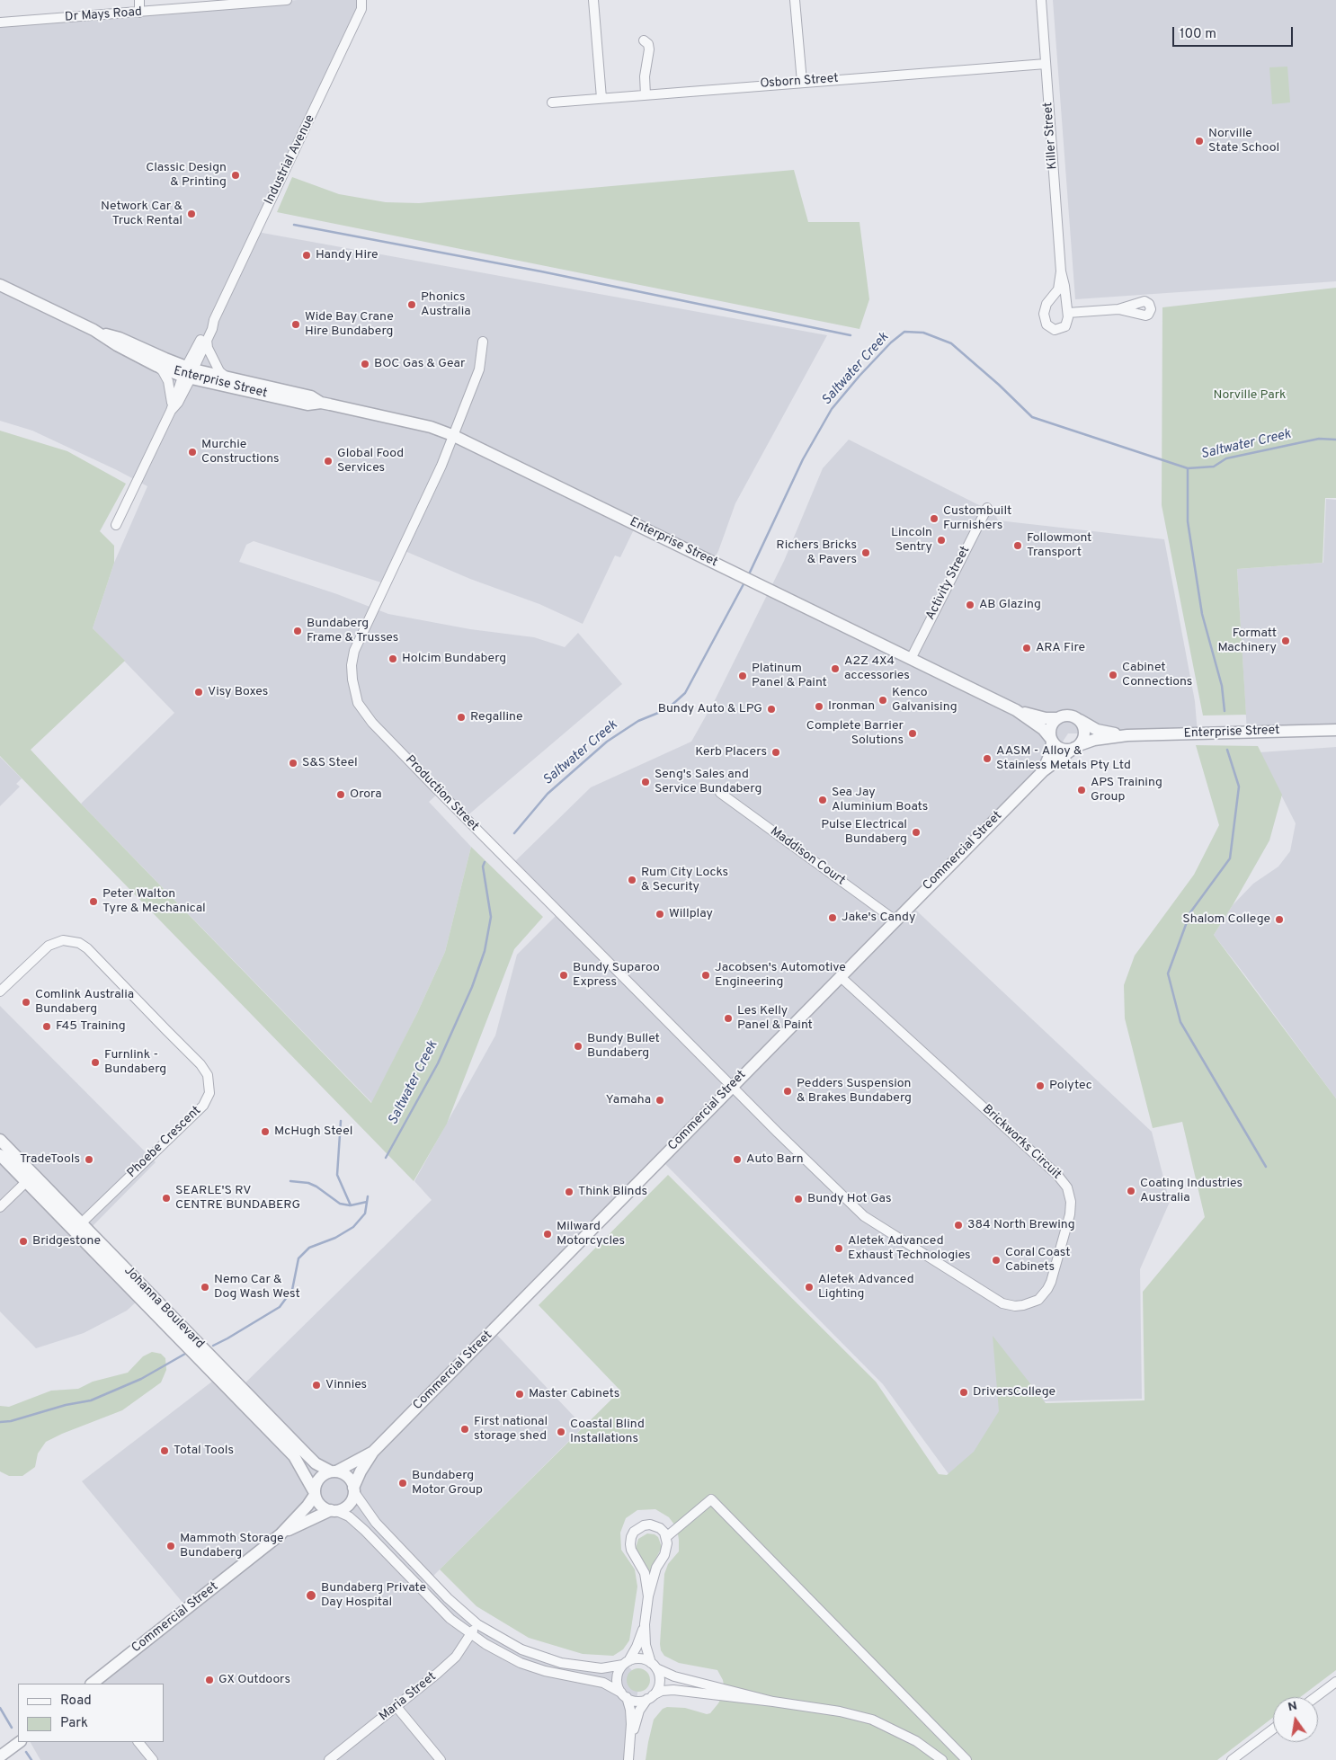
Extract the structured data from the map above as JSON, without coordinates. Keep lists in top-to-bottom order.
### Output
{
  "streets": {
    "street": [
      "Dr Mays Road",
      "Osborn Street",
      "Killer Street",
      "Industrial Avenue",
      "Enterprise Street",
      "Activity Street",
      "Production Street",
      "Commercial Street",
      "Maddison Court",
      "Phoebe Crescent",
      "Brickworks Circuit",
      "Johanna Boulevard",
      "Maria Street"
    ]
  },
  "crossings": [
    ["Osborn Street", "Killer Street"],
    ["Industrial Avenue", "Enterprise Street"],
    ["Enterprise Street", "Activity Street"],
    ["Enterprise Street", "Production Street"],
    ["Enterprise Street", "Commercial Street"],
    ["Production Street", "Commercial Street"],
    ["Production Street", "Brickworks Circuit"],
    ["Commercial Street", "Maddison Court"],
    ["Commercial Street", "Brickworks Circuit"],
    ["Commercial Street", "Johanna Boulevard"],
    ["Phoebe Crescent", "Johanna Boulevard"]
  ],
  "water": ["Saltwater Creek"],
  "parks": ["Norville Park"],
  "places": [
    "Norville State School",
    "Classic Design & Printing",
    "Network Car & Truck Rental",
    "Handy Hire",
    "Phonics Australia",
    "Wide Bay Crane Hire Bundaberg",
    "BOC Gas & Gear",
    "Murchie Constructions",
    "Global Food Services",
    "Custombuilt Furnishers",
    "Lincoln Sentry",
    "Followmont Transport",
    "Richers Bricks & Pavers",
    "AB Glazing",
    "Bundaberg Frame & Trusses",
    "Formatt Machinery",
    "ARA Fire",
    "Holcim Bundaberg",
    "A2Z 4X4 accessories",
    "Cabinet Connections",
    "Platinum Panel & Paint",
    "Visy Boxes",
    "Kenco Galvanising",
    "Ironman",
    "Bundy Auto & LPG",
    "Regalline",
    "Complete Barrier Solutions",
    "Kerb Placers",
    "AASM - Alloy & Stainless Metals Pty Ltd",
    "S&S Steel",
    "Seng's Sales and Service Bundaberg",
    "APS Training Group",
    "Orora",
    "Sea Jay Aluminium Boats",
    "Pulse Electrical Bundaberg",
    "Rum City Locks & Security",
    "Peter Walton Tyre & Mechanical",
    "Willplay",
    "Jake's Candy",
    "Shalom College",
    "Bundy Suparoo Express",
    "Jacobsen's Automotive Engineering",
    "Comlink Australia Bundaberg",
    "Les Kelly Panel & Paint",
    "F45 Training",
    "Bundy Bullet Bundaberg",
    "Furnlink - Bundaberg",
    "Polytec",
    "Pedders Suspension & Brakes Bundaberg",
    "Yamaha",
    "McHugh Steel",
    "TradeTools",
    "Auto Barn",
    "Coating Industries Australia",
    "Think Blinds",
    "SEARLE'S RV CENTRE BUNDABERG",
    "Bundy Hot Gas",
    "384 North Brewing",
    "Milward Motorcycles",
    "Bridgestone",
    "Aletek Advanced Exhaust Technologies",
    "Coral Coast Cabinets",
    "Nemo Car & Dog Wash West",
    "Aletek Advanced Lighting",
    "Vinnies",
    "DriversCollege",
    "Master Cabinets",
    "First national storage shed",
    "Coastal Blind Installations",
    "Total Tools",
    "Bundaberg Motor Group",
    "Mammoth Storage Bundaberg",
    "Bundaberg Private Day Hospital",
    "GX Outdoors"
  ],
  "legend": ["Road", "Park"],
  "scale_bar": "100 m",
  "north": "top"
}
